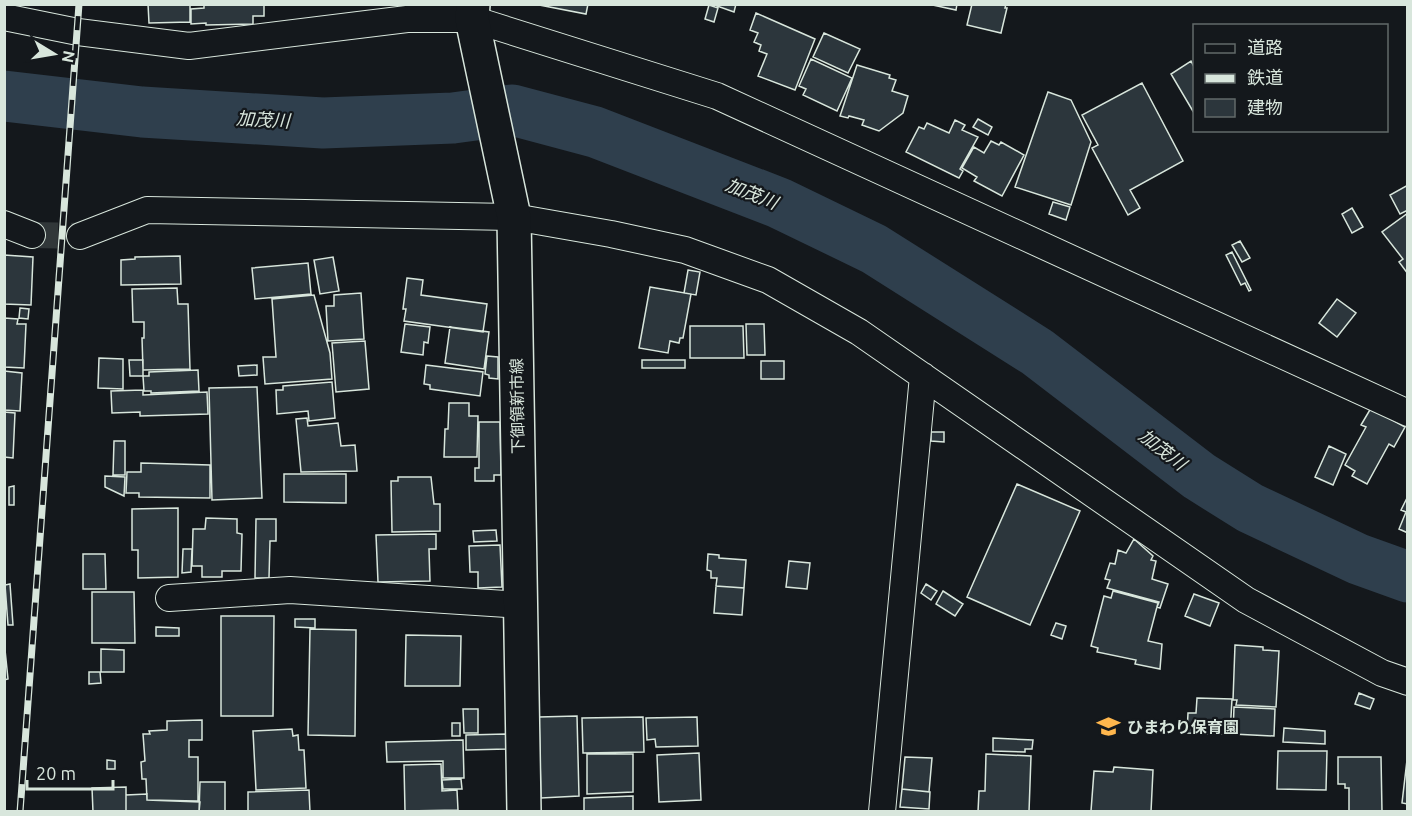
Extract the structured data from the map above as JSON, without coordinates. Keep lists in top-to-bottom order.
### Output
{
  "streets": {
    "main road": ["下御領新市線"]
  },
  "water": ["加茂川"],
  "places": {
    "school or university": ["ひまわり保育園"]
  },
  "legend": ["道路", "鉄道", "建物"],
  "scale_bar": "20 m",
  "north": "right"
}
